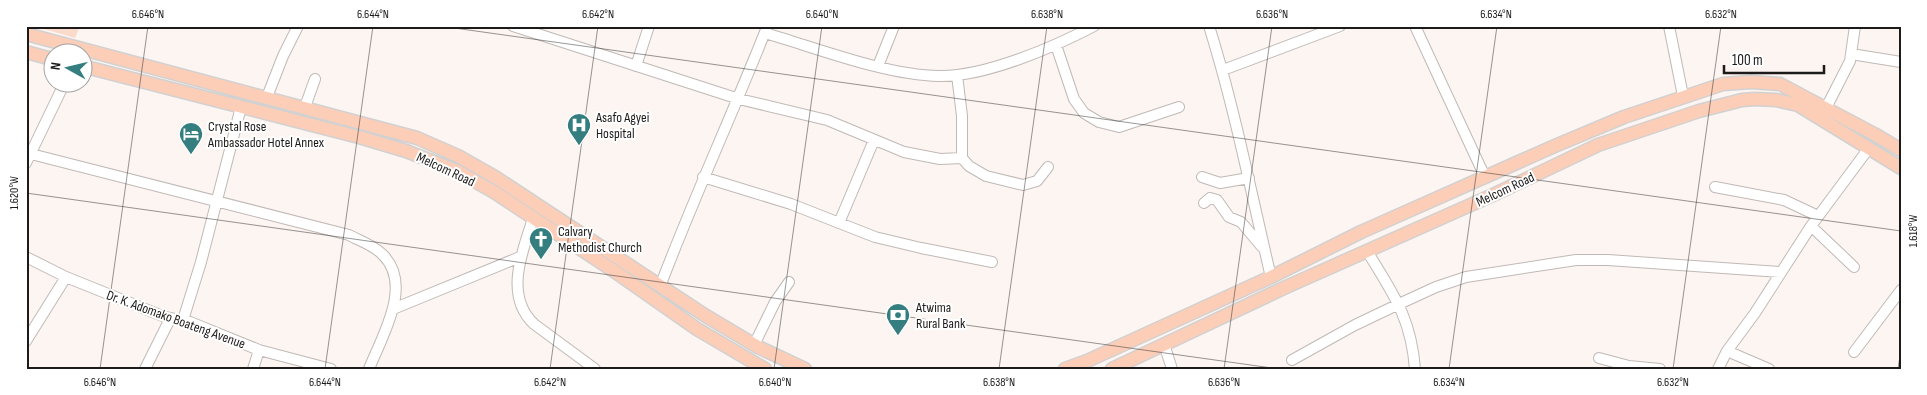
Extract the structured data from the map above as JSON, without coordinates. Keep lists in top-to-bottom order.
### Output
{
  "streets": {
    "main road": ["Melcom Road"],
    "street": ["Dr. K. Adomako Boateng Avenue"]
  },
  "places": {
    "hospital": ["Asafo Agyei Hospital"],
    "hotel": ["Crystal Rose Ambassador Hotel Annex"],
    "church": ["Calvary Methodist Church"],
    "bank": ["Atwima Rural Bank"]
  },
  "scale_bar": "100 m",
  "north": "left",
  "coordinates": [
    "6.646°N",
    "6.644°N",
    "6.642°N",
    "6.640°N",
    "6.638°N",
    "6.636°N",
    "6.634°N",
    "6.632°N",
    "1.620°W",
    "1.618°W"
  ]
}
